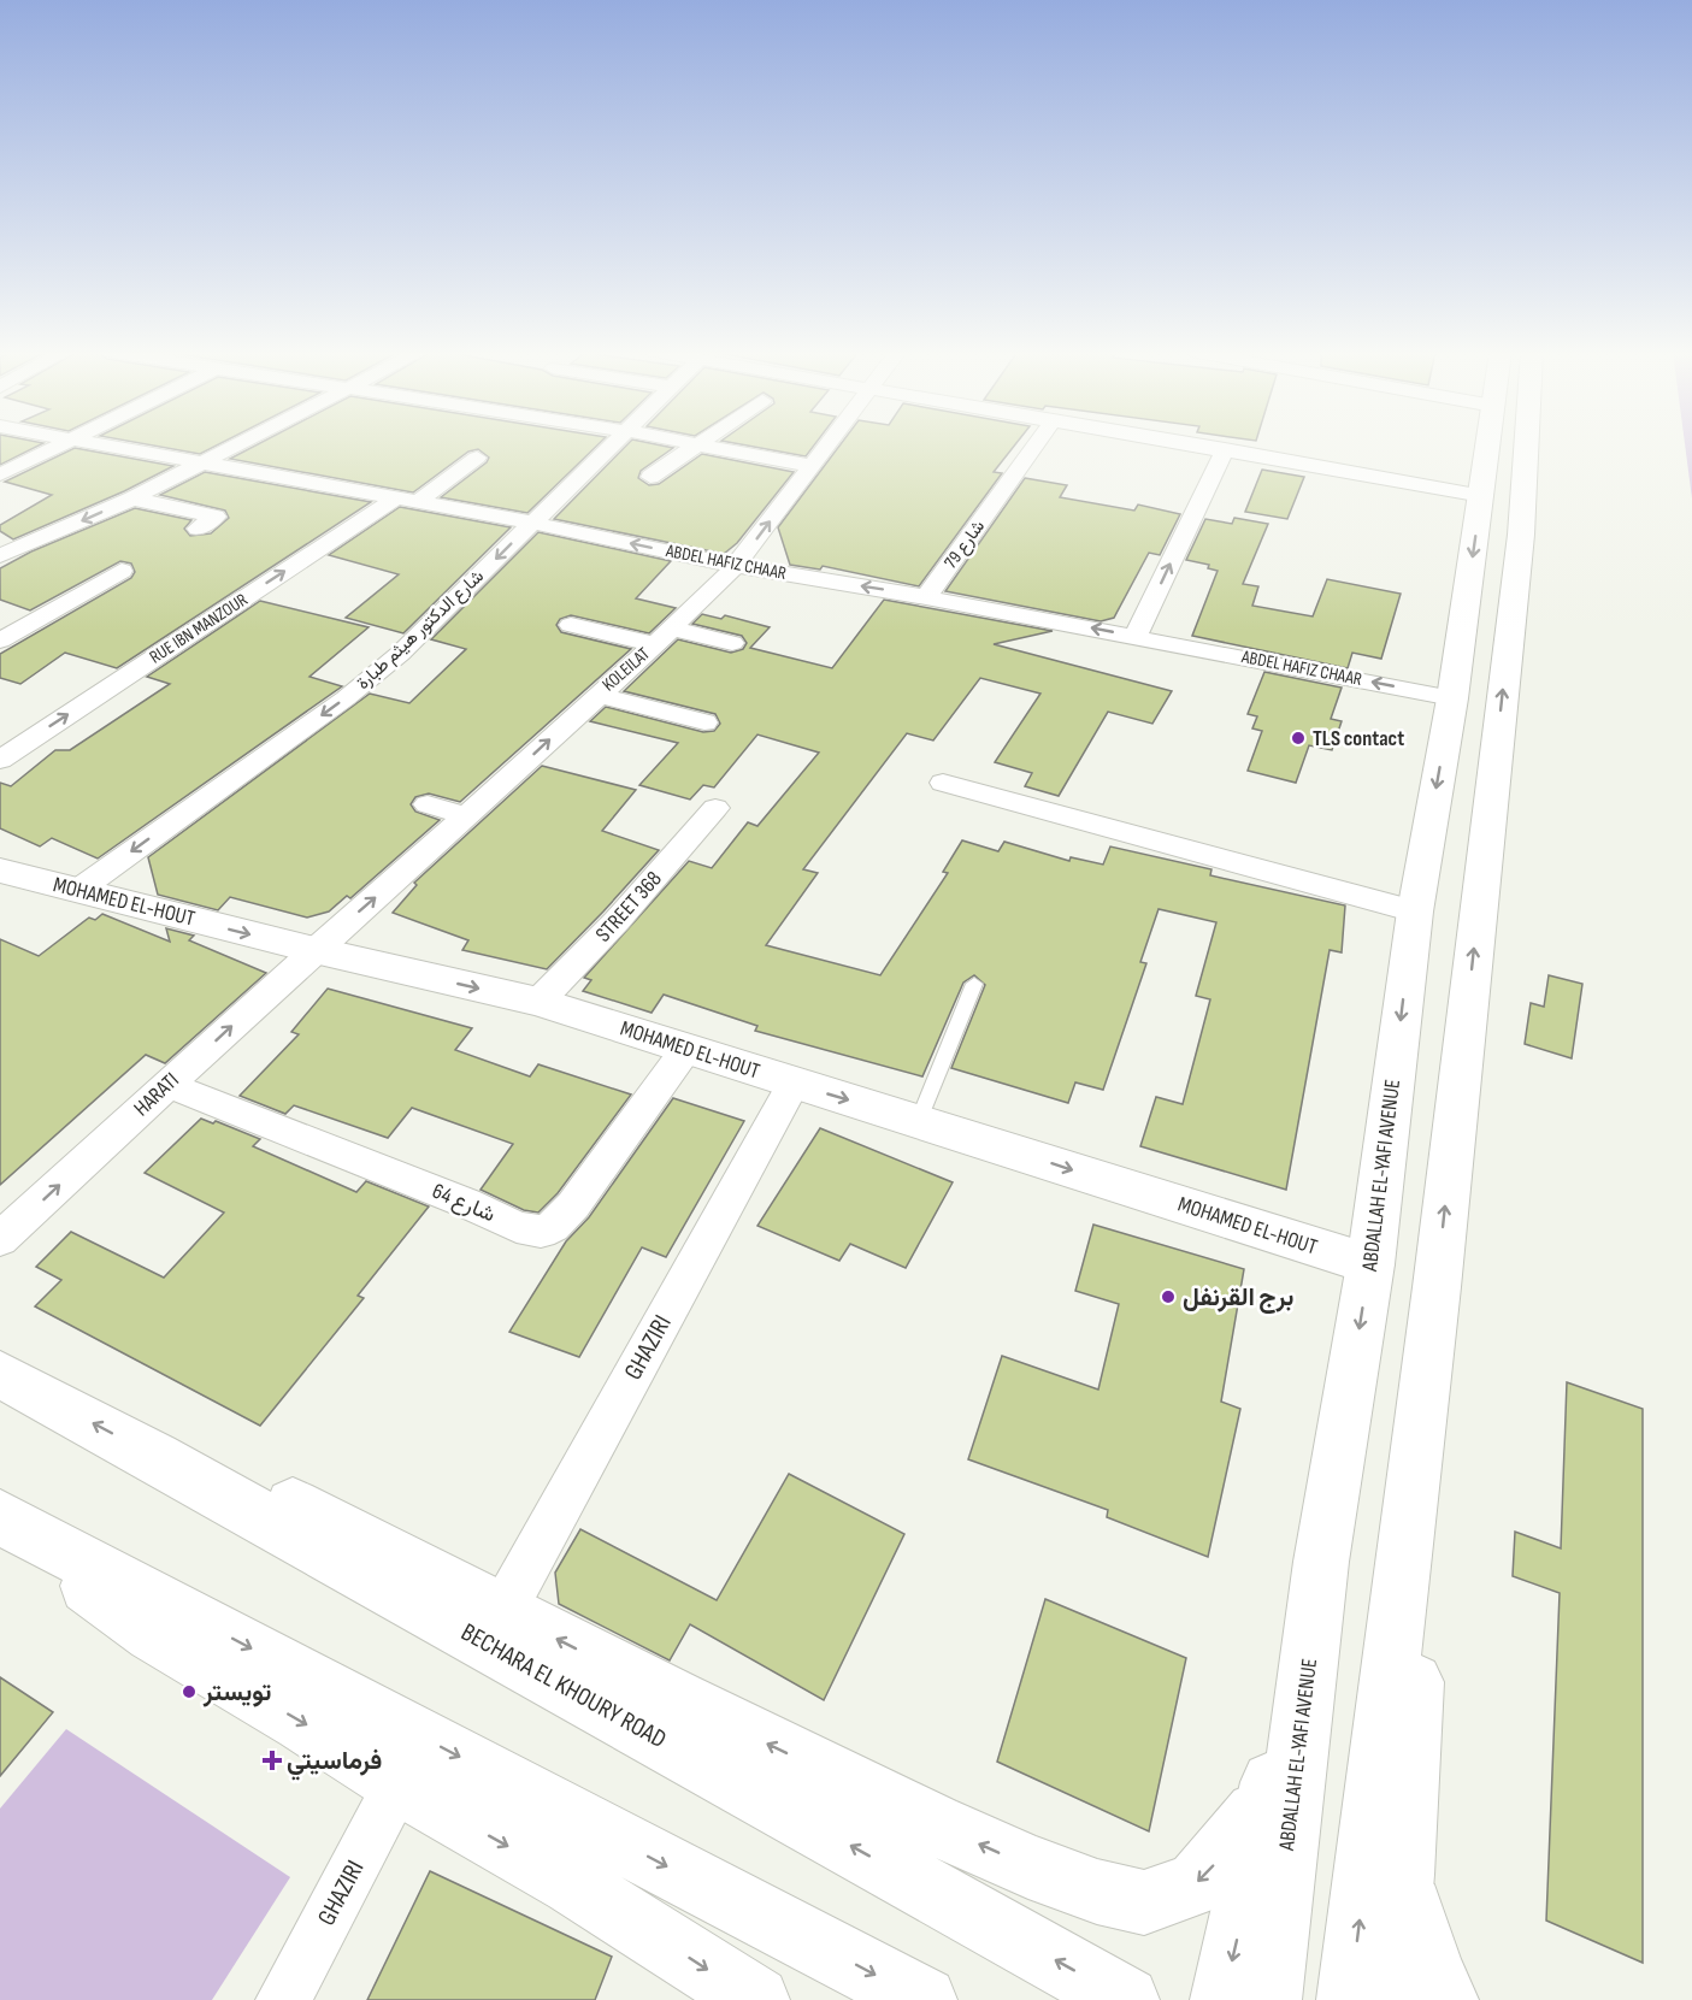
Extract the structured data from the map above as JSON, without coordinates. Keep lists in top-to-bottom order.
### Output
{
  "streets": {
    "main road": ["MOHAMED EL-HOUT", "ABDALLAH EL-YAFI AVENUE", "BECHARA EL KHOURY ROAD"],
    "street": [
      "شارع 79",
      "ABDEL HAFIZ CHAAR",
      "RUE IBN MANZOUR",
      "شارع الدكتور هيثم طبارة",
      "KOLEILAT",
      "STREET 368",
      "HARATI",
      "شارع 64",
      "GHAZIRI"
    ]
  },
  "crossings": [
    ["شارع 79", "ABDEL HAFIZ CHAAR"],
    ["ABDEL HAFIZ CHAAR", "RUE IBN MANZOUR"],
    ["ABDEL HAFIZ CHAAR", "شارع الدكتور هيثم طبارة"],
    ["ABDEL HAFIZ CHAAR", "KOLEILAT"],
    ["ABDEL HAFIZ CHAAR", "ABDALLAH EL-YAFI AVENUE"],
    ["شارع الدكتور هيثم طبارة", "MOHAMED EL-HOUT"],
    ["KOLEILAT", "MOHAMED EL-HOUT"],
    ["KOLEILAT", "HARATI"],
    ["MOHAMED EL-HOUT", "STREET 368"],
    ["MOHAMED EL-HOUT", "HARATI"],
    ["MOHAMED EL-HOUT", "ABDALLAH EL-YAFI AVENUE"],
    ["MOHAMED EL-HOUT", "شارع 64"],
    ["MOHAMED EL-HOUT", "GHAZIRI"],
    ["HARATI", "شارع 64"]
  ],
  "one_way": ["KOLEILAT", "MOHAMED EL-HOUT", "HARATI"],
  "places": {
    "other": ["TLS contact", "برج القرنفل", "تويستر"],
    "health": ["فرماسيتي"]
  }
}
